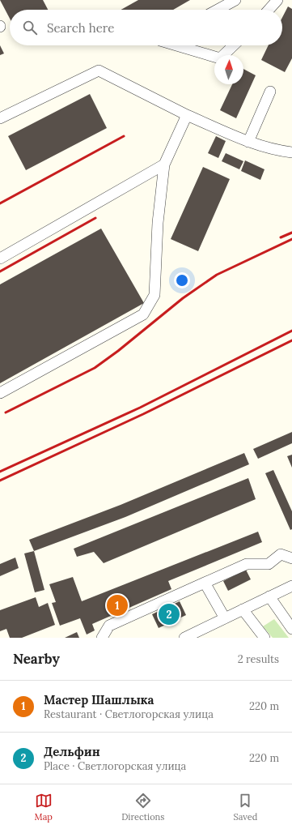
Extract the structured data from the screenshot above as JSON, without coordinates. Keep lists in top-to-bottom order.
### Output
{
  "north": "top",
  "page": {
    "search": "Search here",
    "pins": ["1", "2"],
    "heading": ["Nearby", "2 results"],
    "list": [
      {
        "mark": "1",
        "name": "Мастер Шашлыка",
        "note": "Restaurant · Светлогорская улица",
        "value": "220 m"
      },
      {
        "mark": "2",
        "name": "Дельфин",
        "note": "Place · Светлогорская улица",
        "value": "220 m"
      }
    ],
    "nav": ["Map", "Directions", "Saved"]
  }
}
